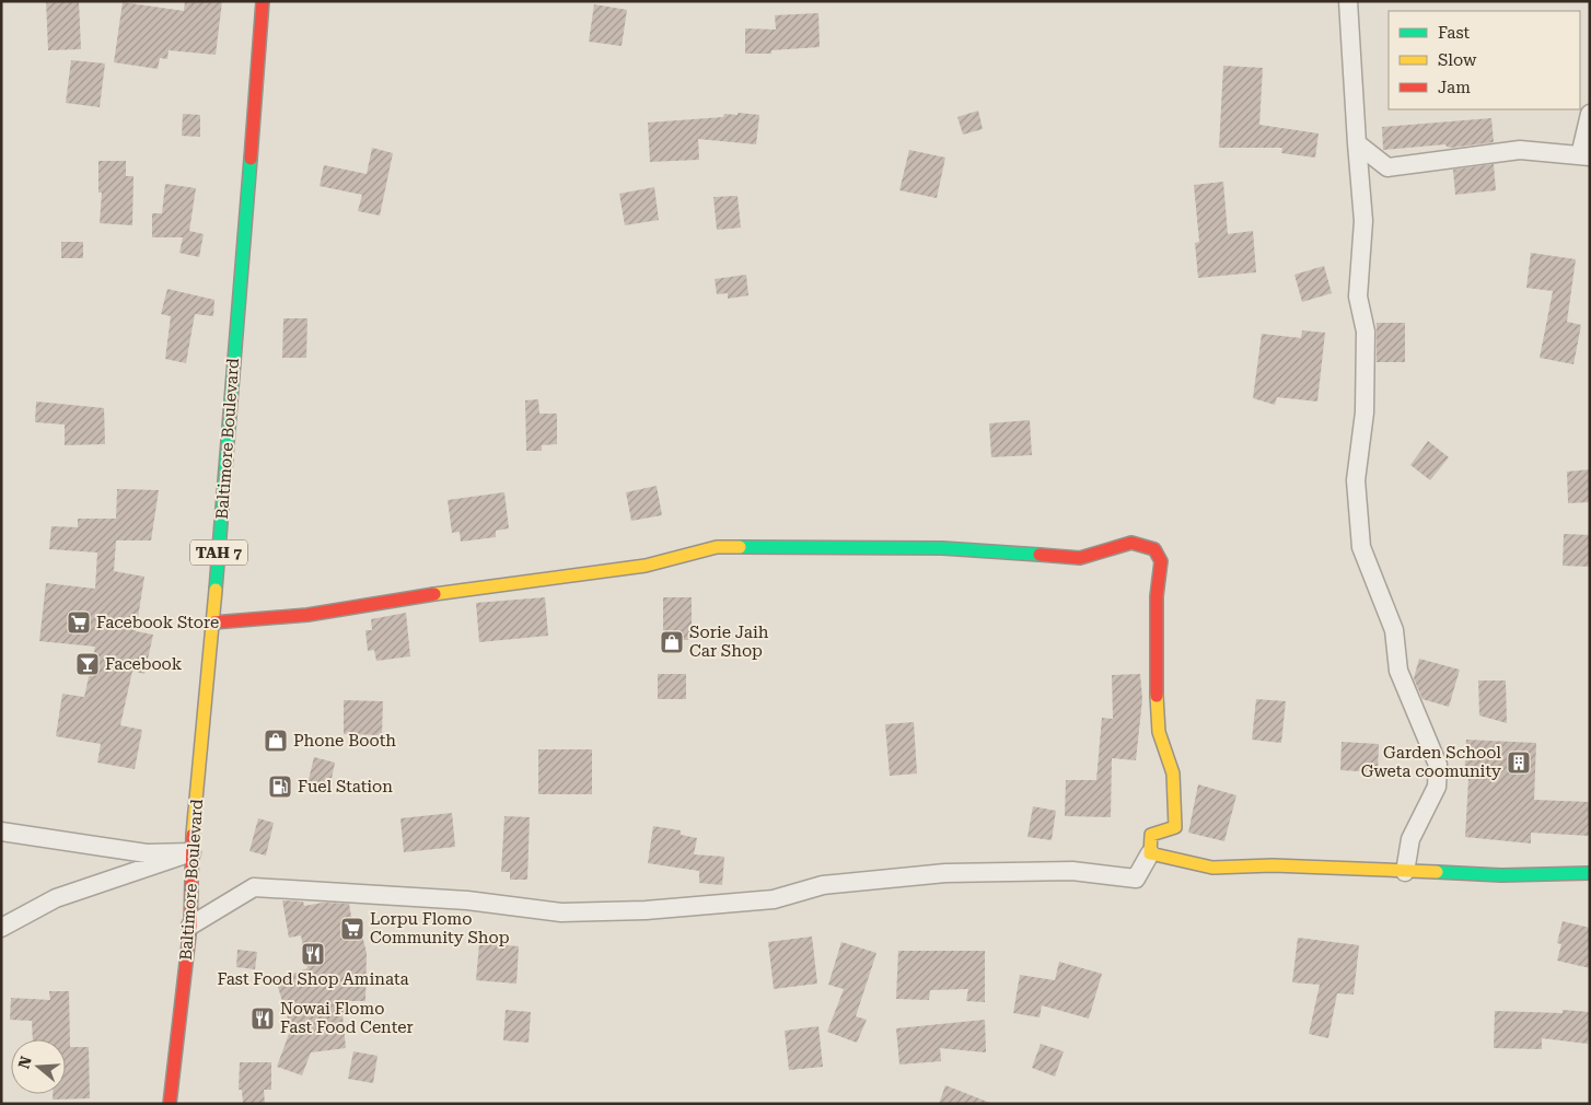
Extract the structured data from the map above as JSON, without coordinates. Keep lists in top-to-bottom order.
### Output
{
  "streets": {
    "main road": ["Baltimore Boulevard", "TAH 7"]
  },
  "places": {
    "supermarket": ["Facebook Store", "Lorpu Flomo Community Shop"],
    "shop": ["Sorie Jaih Car Shop", "Phone Booth"],
    "bar": ["Facebook"],
    "building": ["Garden School Gweta coomunity"],
    "fuel station": ["Fuel Station"],
    "restaurant": ["Fast Food Shop Aminata", "Nowai Flomo Fast Food Center"]
  },
  "legend": ["Fast", "Slow", "Jam"],
  "north": "left"
}
